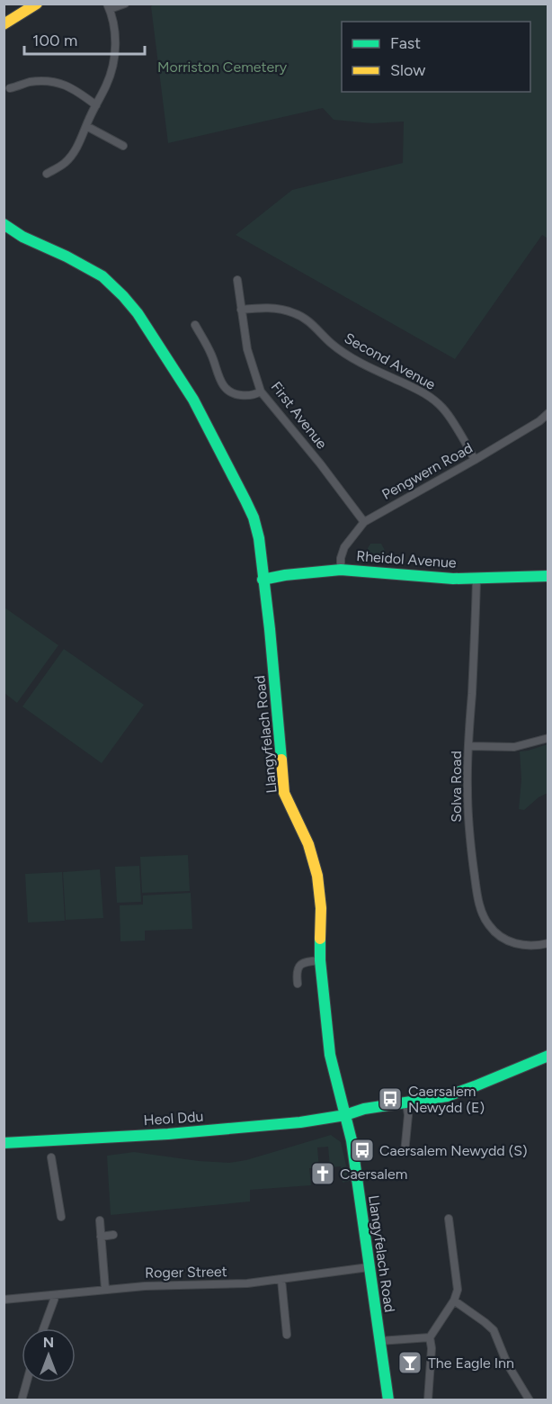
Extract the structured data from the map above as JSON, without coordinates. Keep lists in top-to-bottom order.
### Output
{
  "streets": {
    "main road": ["Rheidol Avenue", "Llangyfelach Road", "Heol Ddu"],
    "street": [
      "Second Avenue",
      "First Avenue",
      "Pengwern Road",
      "Solva Road",
      "Roger Street"
    ]
  },
  "crossings": [
    ["Second Avenue", "First Avenue"],
    ["Second Avenue", "Pengwern Road"],
    ["First Avenue", "Pengwern Road"],
    ["Pengwern Road", "Rheidol Avenue"],
    ["Rheidol Avenue", "Llangyfelach Road"],
    ["Rheidol Avenue", "Solva Road"],
    ["Llangyfelach Road", "Heol Ddu"],
    ["Llangyfelach Road", "Roger Street"]
  ],
  "parks": ["Morriston Cemetery"],
  "places": {
    "bus stop": ["Caersalem Newydd (E)", "Caersalem Newydd (S)"],
    "church": ["Caersalem"],
    "bar": ["The Eagle Inn"]
  },
  "legend": ["Fast", "Slow"],
  "scale_bar": "100 m",
  "north": "top"
}
